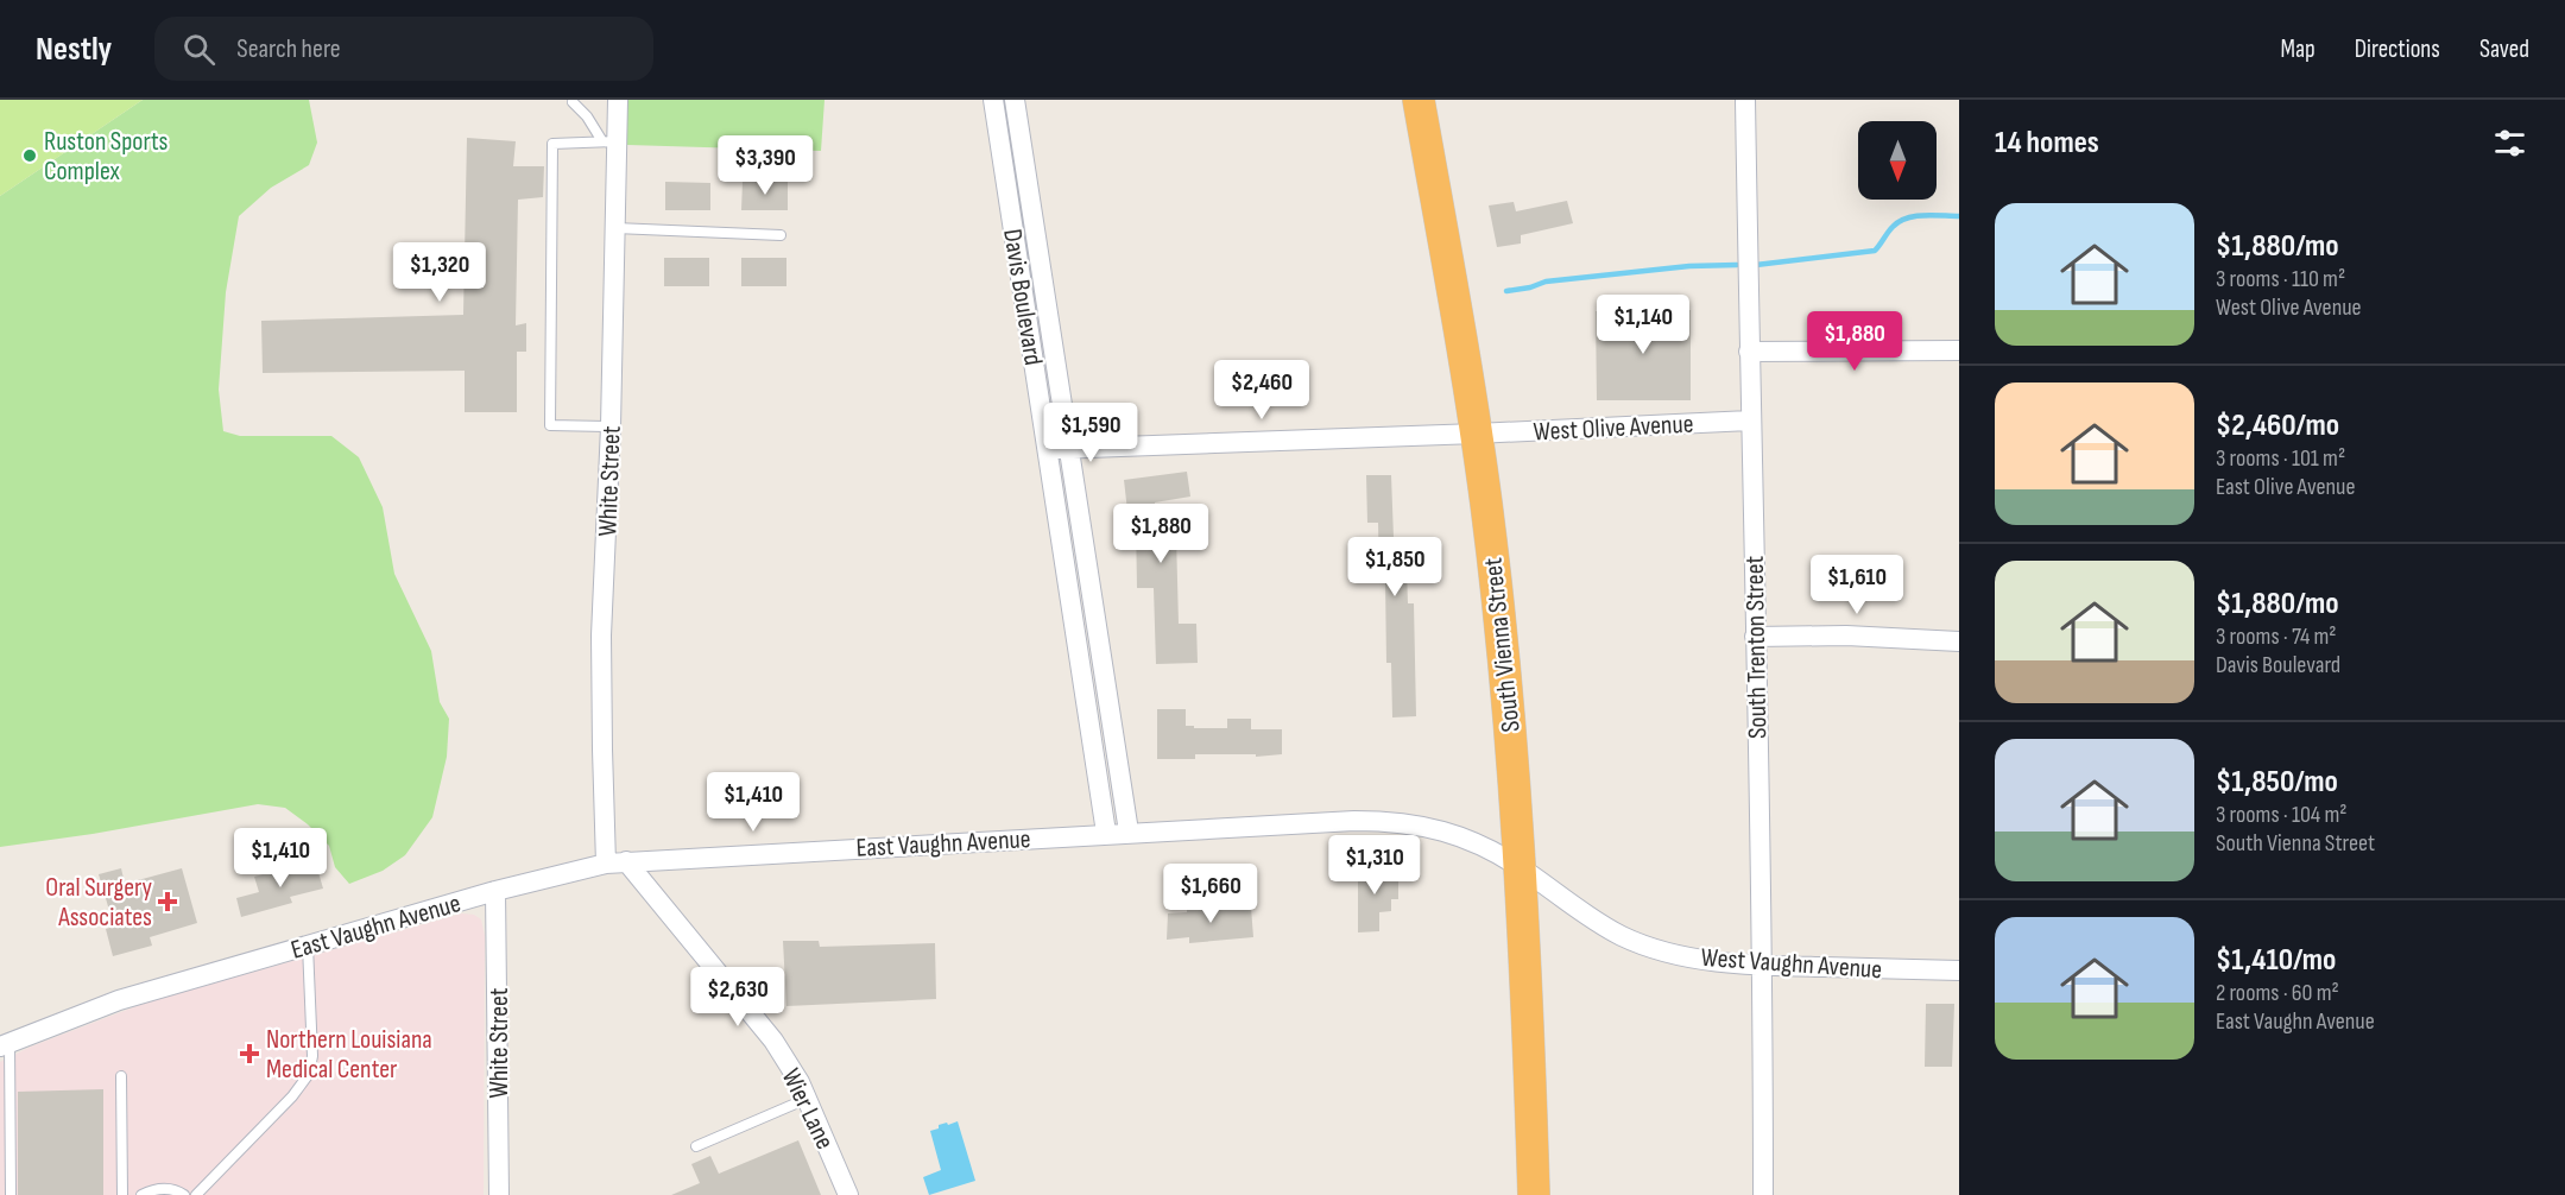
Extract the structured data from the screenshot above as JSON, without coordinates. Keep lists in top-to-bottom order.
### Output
{
  "streets": {
    "highway": ["South Vienna Street"],
    "street": [
      "Davis Boulevard",
      "West Olive Avenue",
      "White Street",
      "South Trenton Street",
      "East Vaughn Avenue",
      "West Vaughn Avenue",
      "Wier Lane"
    ]
  },
  "crossings": [
    ["Davis Boulevard", "West Olive Avenue"],
    ["Davis Boulevard", "East Vaughn Avenue"],
    ["West Olive Avenue", "South Vienna Street"],
    ["West Olive Avenue", "South Trenton Street"],
    ["White Street", "East Vaughn Avenue"],
    ["White Street", "Wier Lane"],
    ["South Vienna Street", "East Vaughn Avenue"],
    ["South Vienna Street", "West Vaughn Avenue"],
    ["South Trenton Street", "West Vaughn Avenue"],
    ["East Vaughn Avenue", "West Vaughn Avenue"],
    ["East Vaughn Avenue", "Wier Lane"]
  ],
  "places": {
    "other": ["Ruston Sports Complex"],
    "health": ["Oral Surgery Associates", "Northern Louisiana Medical Center"]
  },
  "north": "bottom",
  "page": {
    "header": "Nestly",
    "search": "Search here",
    "nav": ["Map", "Directions", "Saved"],
    "heading": "14 homes",
    "price": [
      "$3,390",
      "$1,320",
      "$1,140",
      "$1,880",
      "$2,460",
      "$1,590",
      "$1,880",
      "$1,850",
      "$1,610",
      "$1,410",
      "$1,410",
      "$1,310",
      "$1,660",
      "$2,630"
    ],
    "list": [
      {
        "name": "$1,880/mo",
        "note": "3 rooms · 110 m² · West Olive Avenue"
      },
      {
        "name": "$2,460/mo",
        "note": "3 rooms · 101 m² · East Olive Avenue"
      },
      {
        "name": "$1,880/mo",
        "note": "3 rooms · 74 m² · Davis Boulevard"
      },
      {
        "name": "$1,850/mo",
        "note": "3 rooms · 104 m² · South Vienna Street"
      },
      {
        "name": "$1,410/mo",
        "note": "2 rooms · 60 m² · East Vaughn Avenue"
      }
    ]
  }
}
